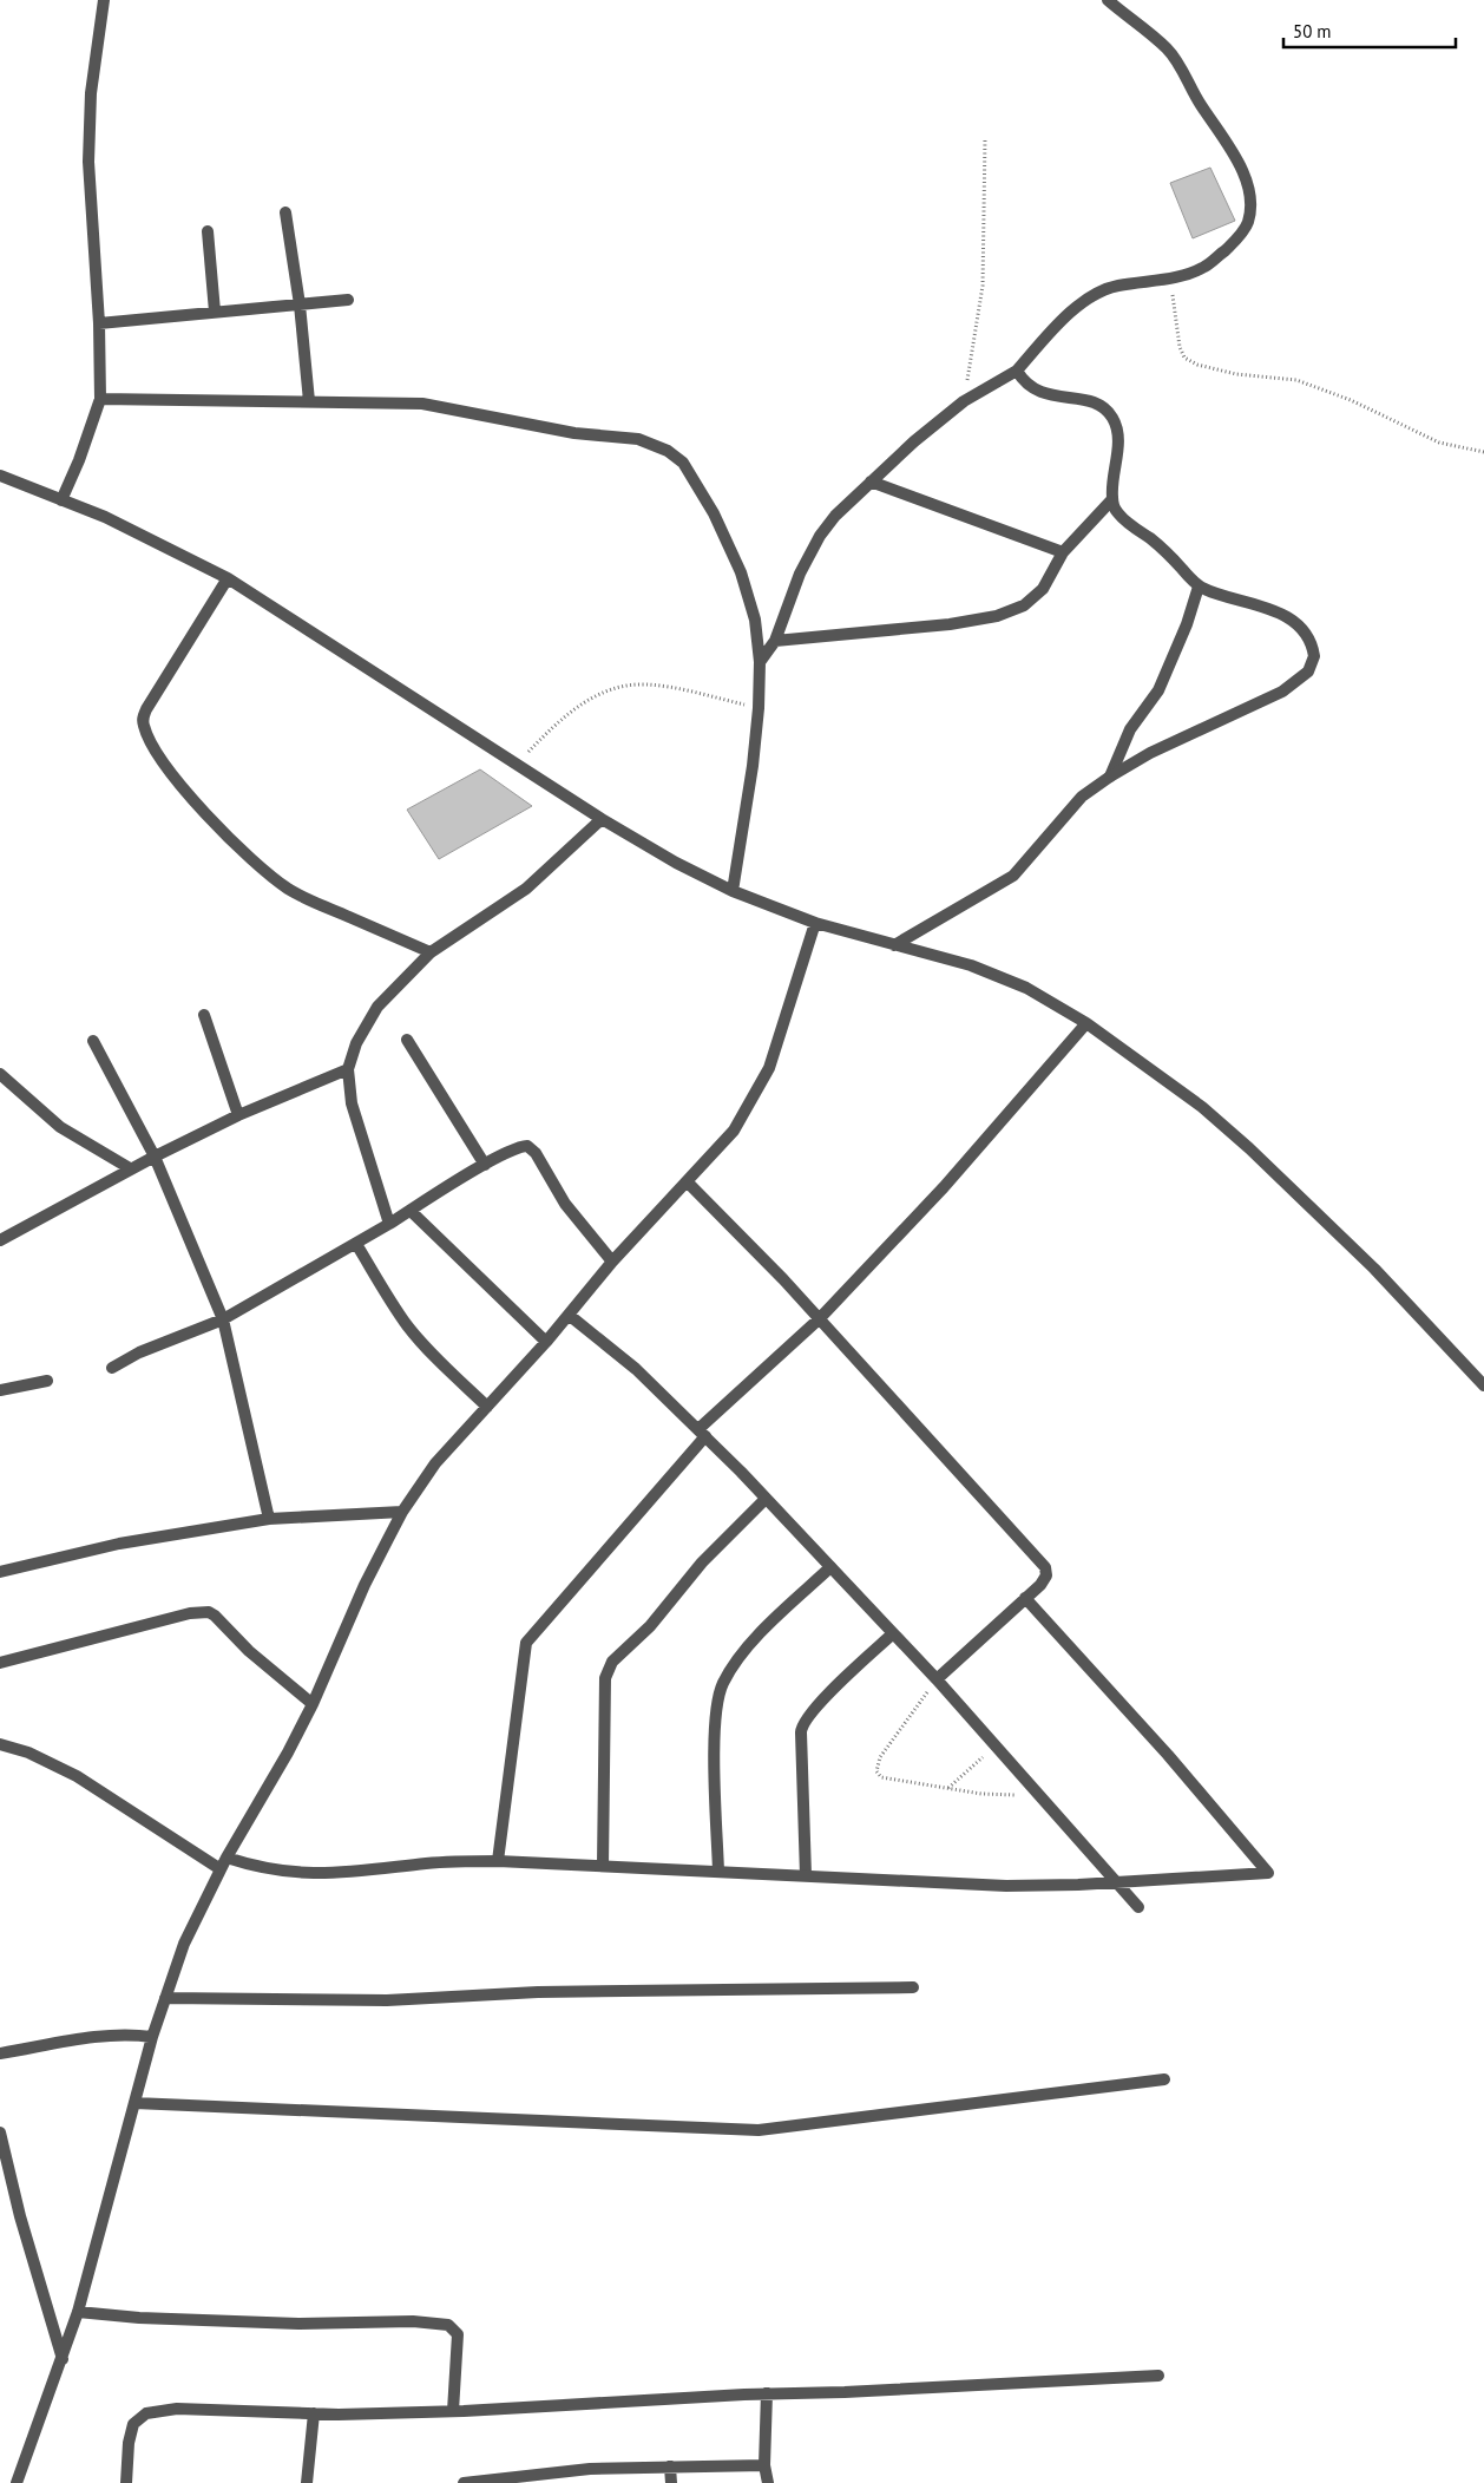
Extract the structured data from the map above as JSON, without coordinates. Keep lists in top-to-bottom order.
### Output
{
  "scale_bar": "50 m"
}
